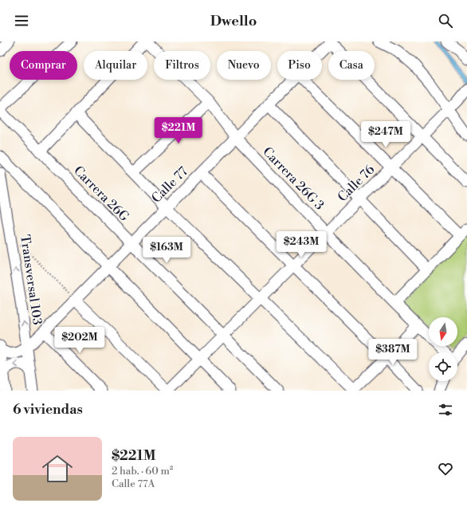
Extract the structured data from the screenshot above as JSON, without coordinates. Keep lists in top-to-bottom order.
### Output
{
  "streets": {
    "street": [
      "Carrera 26G 3",
      "Calle 76",
      "Calle 77",
      "Carrera 26G",
      "Transversal 103"
    ]
  },
  "crossings": [
    ["Carrera 26G 3", "Calle 76"],
    ["Carrera 26G 3", "Calle 77"],
    ["Calle 76", "Carrera 26G"],
    ["Calle 77", "Carrera 26G"],
    ["Calle 77", "Transversal 103"]
  ],
  "one_way": ["Transversal 103"],
  "north": "bottom",
  "page": {
    "header": "Dwello",
    "chip": [
      "Comprar",
      "Alquilar",
      "Filtros",
      "Nuevo",
      "Piso",
      "Casa"
    ],
    "price": [
      "$221M",
      "$247M",
      "$243M",
      "$163M",
      "$202M",
      "$387M"
    ],
    "heading": "6 viviendas",
    "list": [
      {
        "name": "$221M",
        "note": "2 hab. · 60 m² · Calle 77A"
      }
    ]
  }
}
